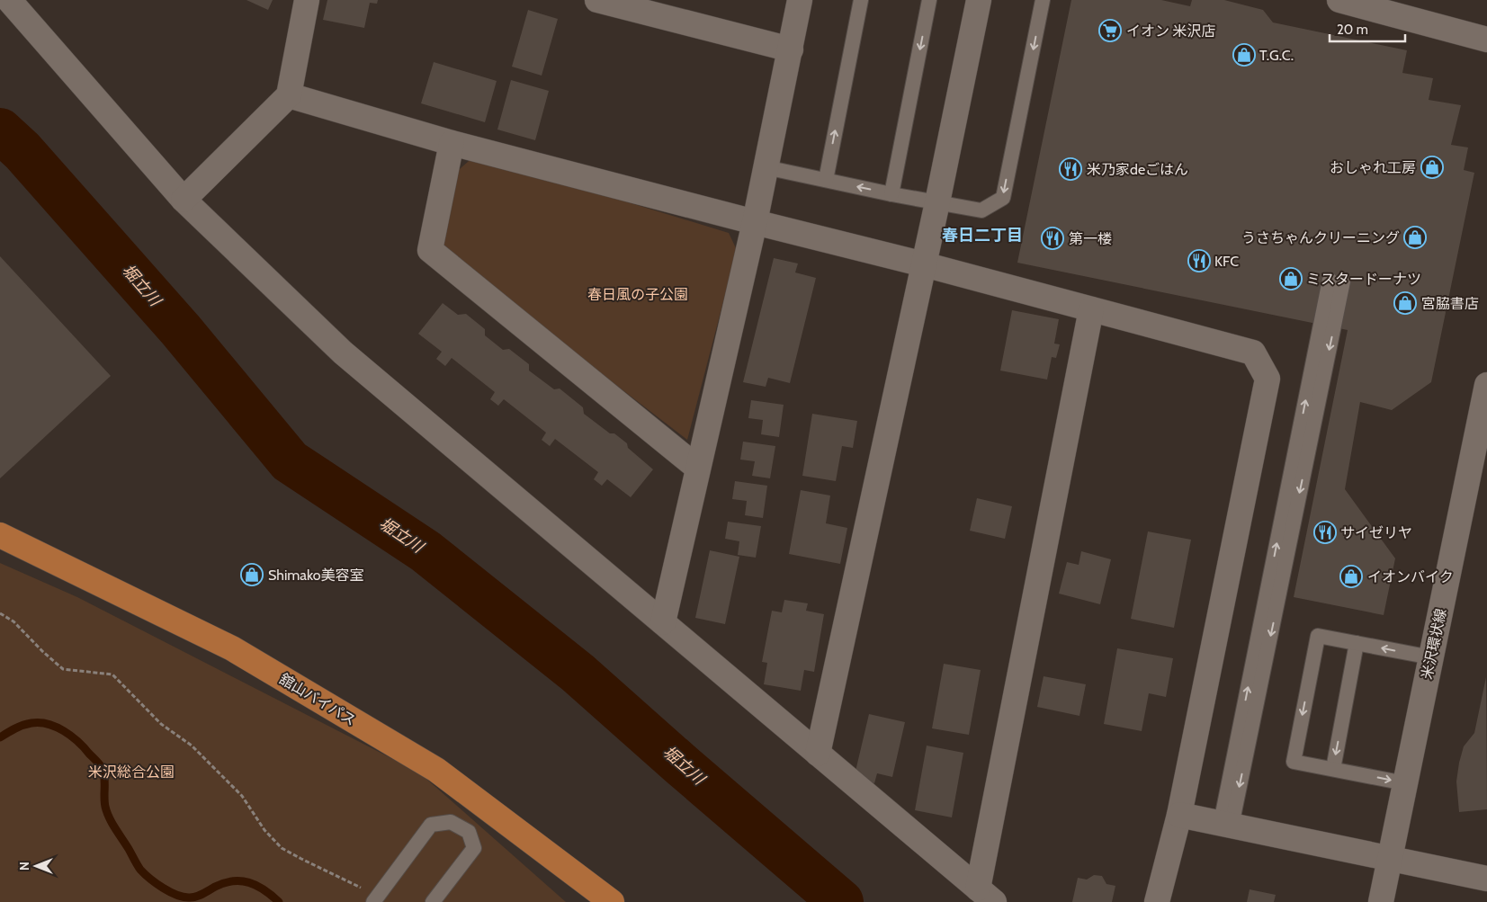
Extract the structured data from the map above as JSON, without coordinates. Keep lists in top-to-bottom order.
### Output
{
  "streets": {
    "highway": ["舘山バイパス"],
    "street": ["米沢環状線"]
  },
  "districts": ["春日二丁目"],
  "water": ["堀立川"],
  "parks": ["春日風の子公園", "米沢総合公園"],
  "places": {
    "supermarket": ["イオン 米沢店"],
    "shop": [
      "T.G.C.",
      "おしゃれ工房",
      "うさちゃんクリーニング",
      "ミスタードーナツ",
      "宮脇書店",
      "Shimako美容室",
      "イオンバイク"
    ],
    "restaurant": [
      "米乃家deごはん",
      "第一楼",
      "KFC",
      "サイゼリヤ"
    ]
  },
  "scale_bar": "20 m",
  "north": "left"
}
